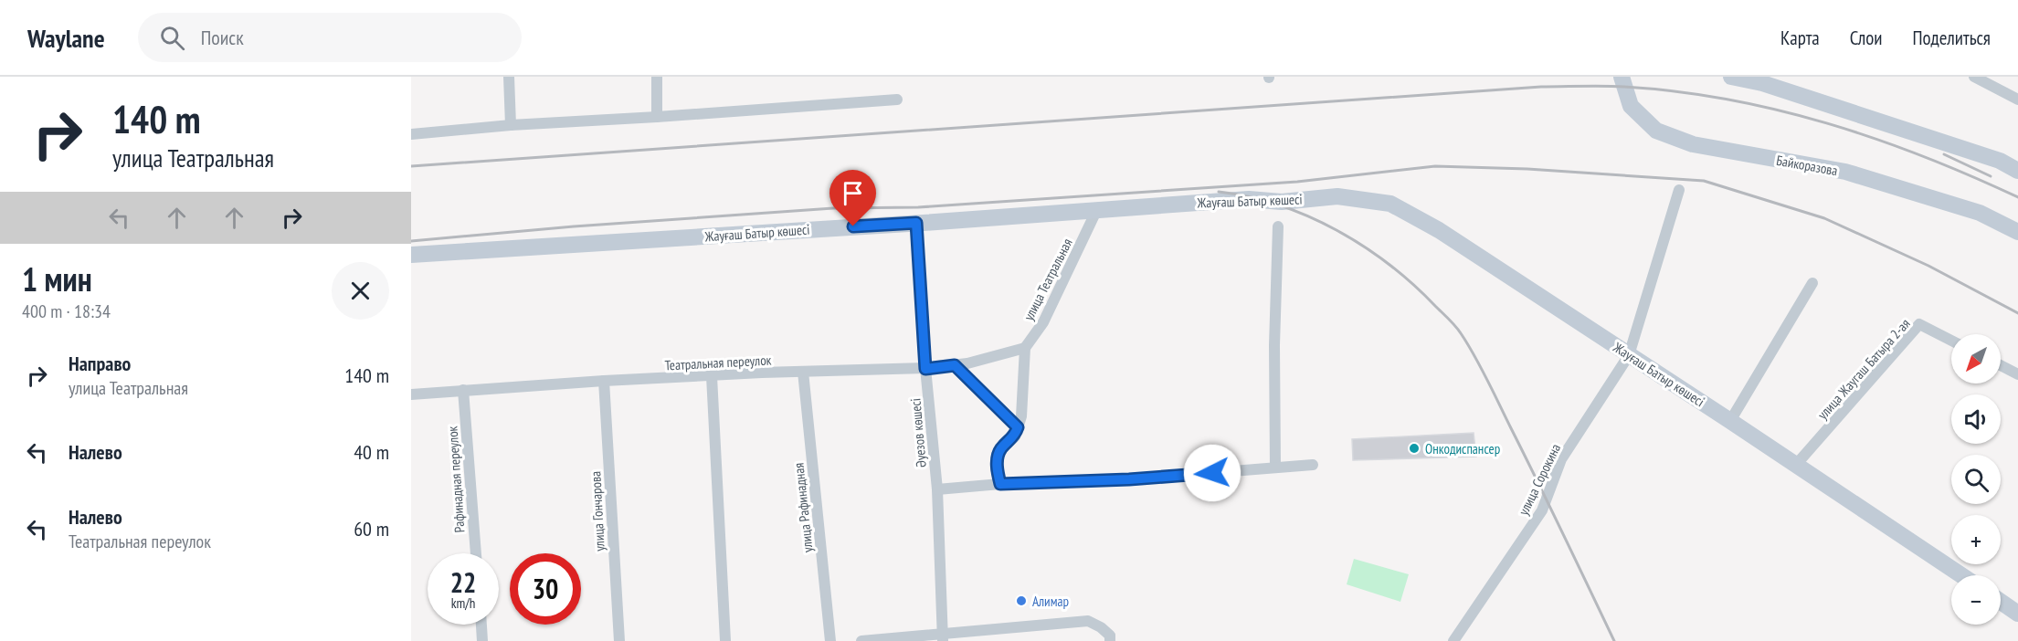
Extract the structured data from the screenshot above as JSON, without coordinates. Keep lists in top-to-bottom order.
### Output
{
  "streets": {
    "main road": ["Байкоразова", "Жауғаш Батыр көшесі"],
    "street": [
      "улица Театральная",
      "Театральная переулок",
      "улица Жаугаш Батыра 2-ая",
      "Әуезов көшесі",
      "Рафинадная переулок",
      "улица Сорокина",
      "улица Рафинадная",
      "улица Гончарова"
    ]
  },
  "crossings": [
    ["Жауғаш Батыр көшесі", "улица Театральная"],
    ["Жауғаш Батыр көшесі", "улица Жаугаш Батыра 2-ая"],
    ["Жауғаш Батыр көшесі", "Әуезов көшесі"],
    ["Жауғаш Батыр көшесі", "улица Сорокина"],
    ["улица Театральная", "Театральная переулок"],
    ["Театральная переулок", "Әуезов көшесі"],
    ["Театральная переулок", "Рафинадная переулок"],
    ["Театральная переулок", "улица Рафинадная"],
    ["Театральная переулок", "улица Гончарова"]
  ],
  "places": ["Онкодиспансер", "Алимар"],
  "north": "bottom left",
  "page": {
    "header": "Waylane",
    "search": "Поиск",
    "nav": ["Карта", "Слои", "Поделиться"],
    "turn": ["140 m", "улица Театральная"],
    "heading": ["1 мин", "400 m · 18:34"],
    "map_buttons": ["+", "−"],
    "list": [
      {
        "name": "Направо",
        "note": "улица Театральная",
        "value": "140 m"
      },
      {
        "name": "Налево",
        "value": "40 m"
      },
      {
        "name": "Налево",
        "note": "Театральная переулок",
        "value": "60 m"
      }
    ],
    "speed": "22 km/h",
    "limit": "30"
  }
}
